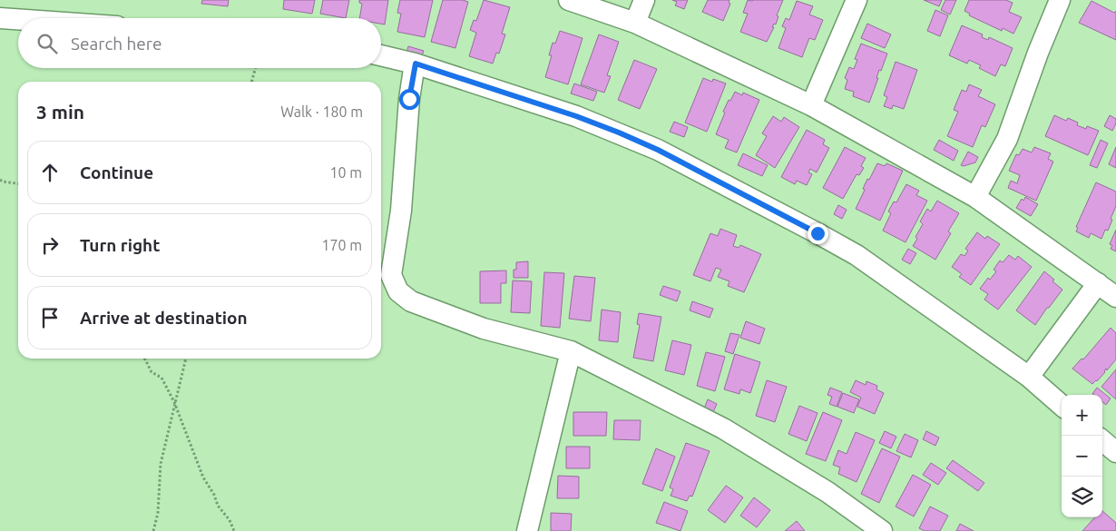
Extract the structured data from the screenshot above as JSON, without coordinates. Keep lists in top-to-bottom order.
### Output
{
  "page": {
    "search": "Search here",
    "heading": ["3 min", "Walk · 180 m"],
    "list": [
      ["Continue", "10 m"],
      ["Turn right", "170 m"],
      "Arrive at destination"
    ],
    "map_buttons": ["+", "−"]
  }
}
